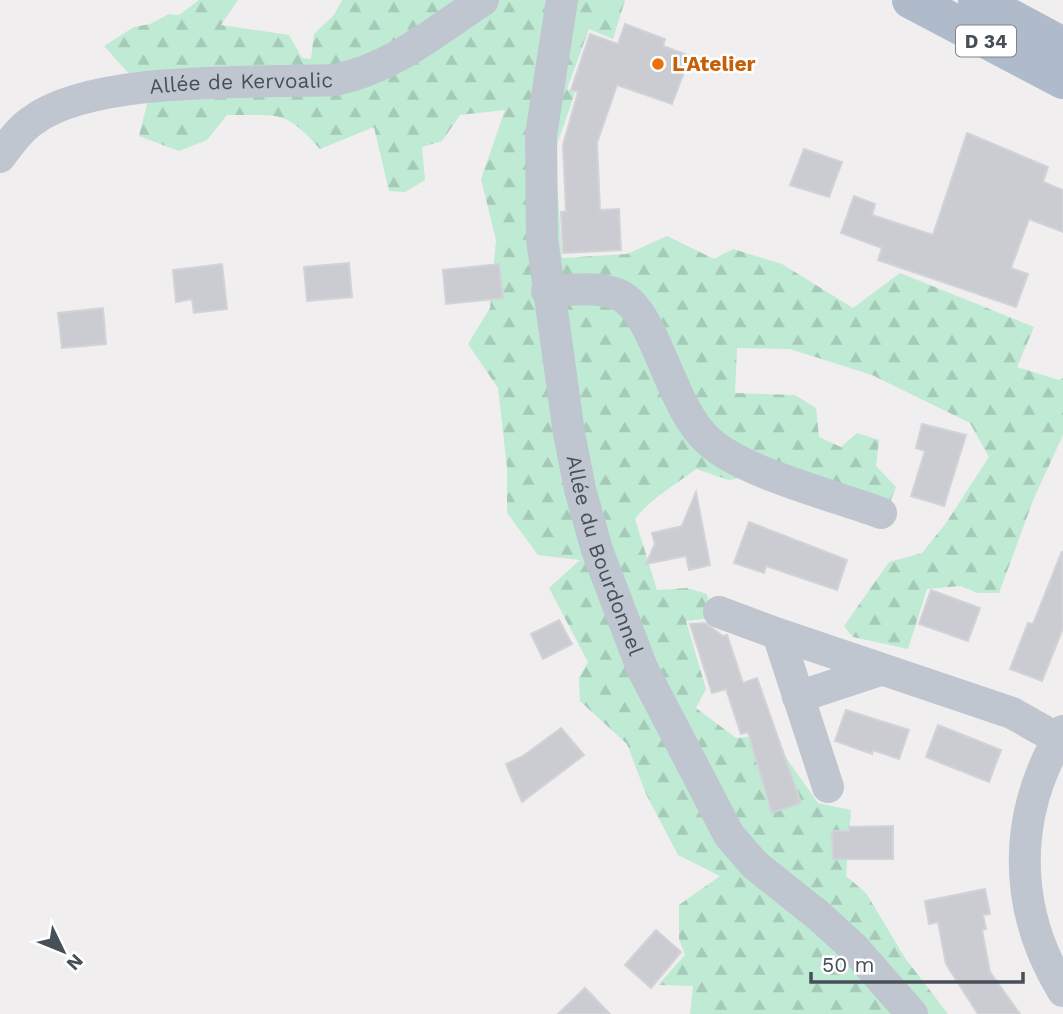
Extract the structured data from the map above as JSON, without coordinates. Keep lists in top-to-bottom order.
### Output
{
  "streets": {
    "main road": ["D 34"],
    "street": ["Allée de Kervoalic", "Allée du Bourdonnel"]
  },
  "places": ["L'Atelier"],
  "scale_bar": "50 m",
  "north": "bottom right"
}
